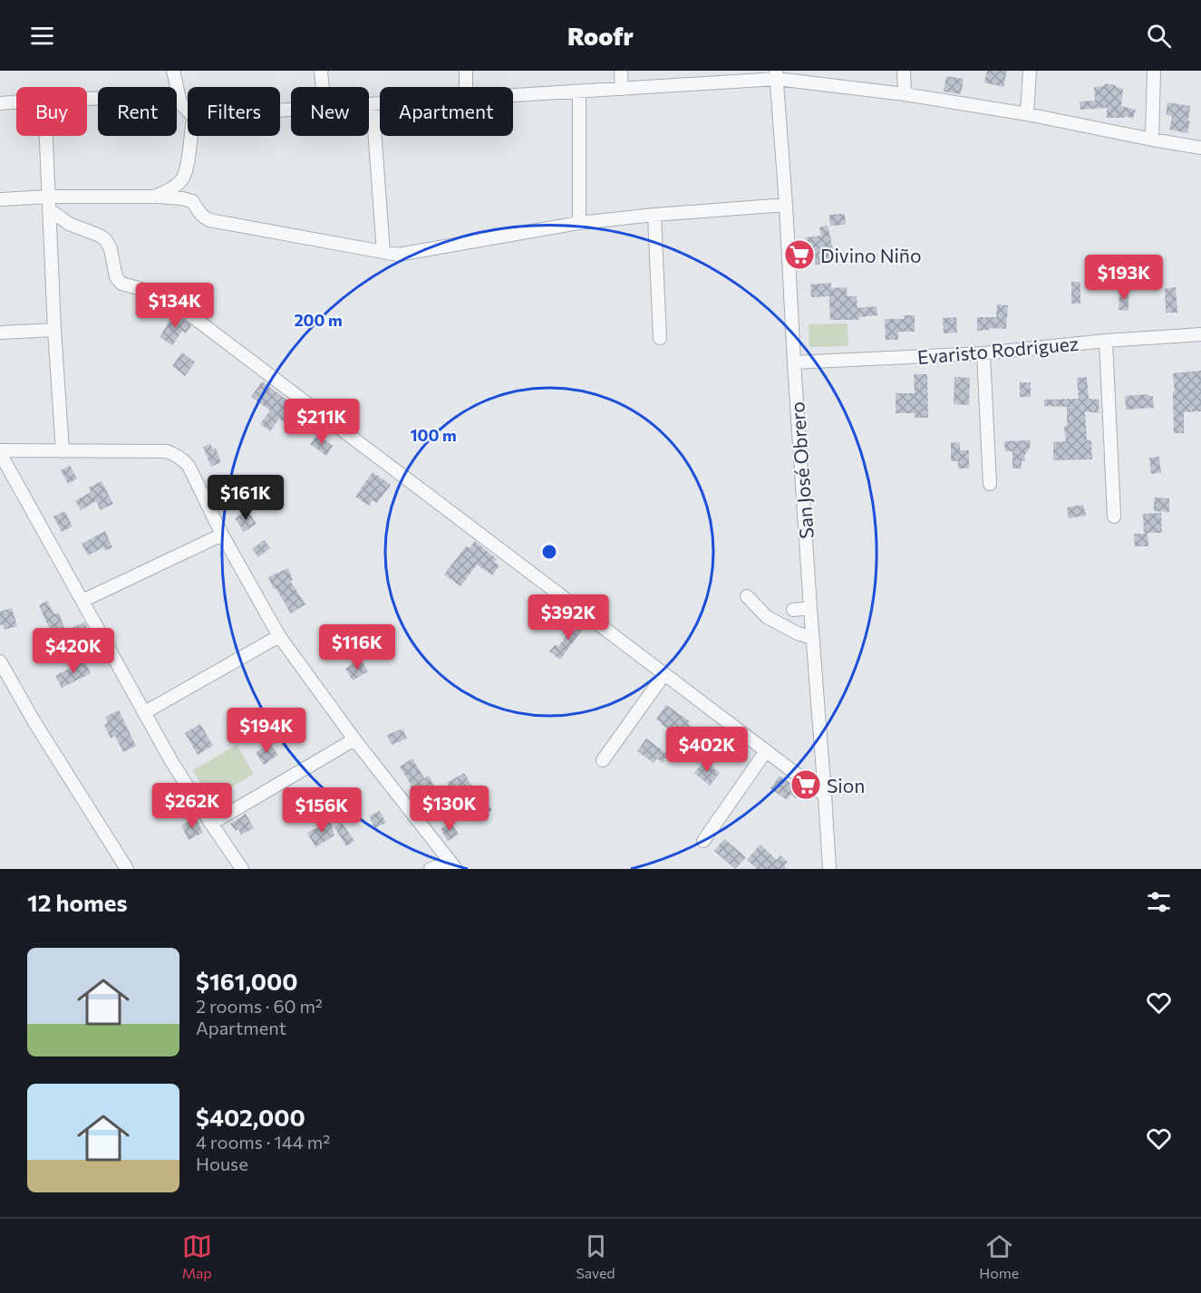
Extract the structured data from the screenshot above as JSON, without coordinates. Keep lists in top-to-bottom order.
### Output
{
  "streets": {
    "street": ["Evaristo Rodriguez", "San José Obrero"]
  },
  "crossings": [
    ["Evaristo Rodriguez", "San José Obrero"]
  ],
  "places": {
    "supermarket": ["Divino Niño", "Sion"]
  },
  "page": {
    "header": "Roofr",
    "chip": [
      "Buy",
      "Rent",
      "Filters",
      "New",
      "Apartment"
    ],
    "price": [
      "$193K",
      "$134K",
      "$211K",
      "$161K",
      "$392K",
      "$116K",
      "$420K",
      "$194K",
      "$402K",
      "$262K",
      "$130K",
      "$156K"
    ],
    "heading": "12 homes",
    "list": [
      {
        "name": "$161,000",
        "note": "2 rooms · 60 m² · Apartment"
      },
      {
        "name": "$402,000",
        "note": "4 rooms · 144 m² · House"
      }
    ],
    "tabs": ["Map", "Saved", "Home"]
  },
  "rings": ["200 m", "100 m"]
}
